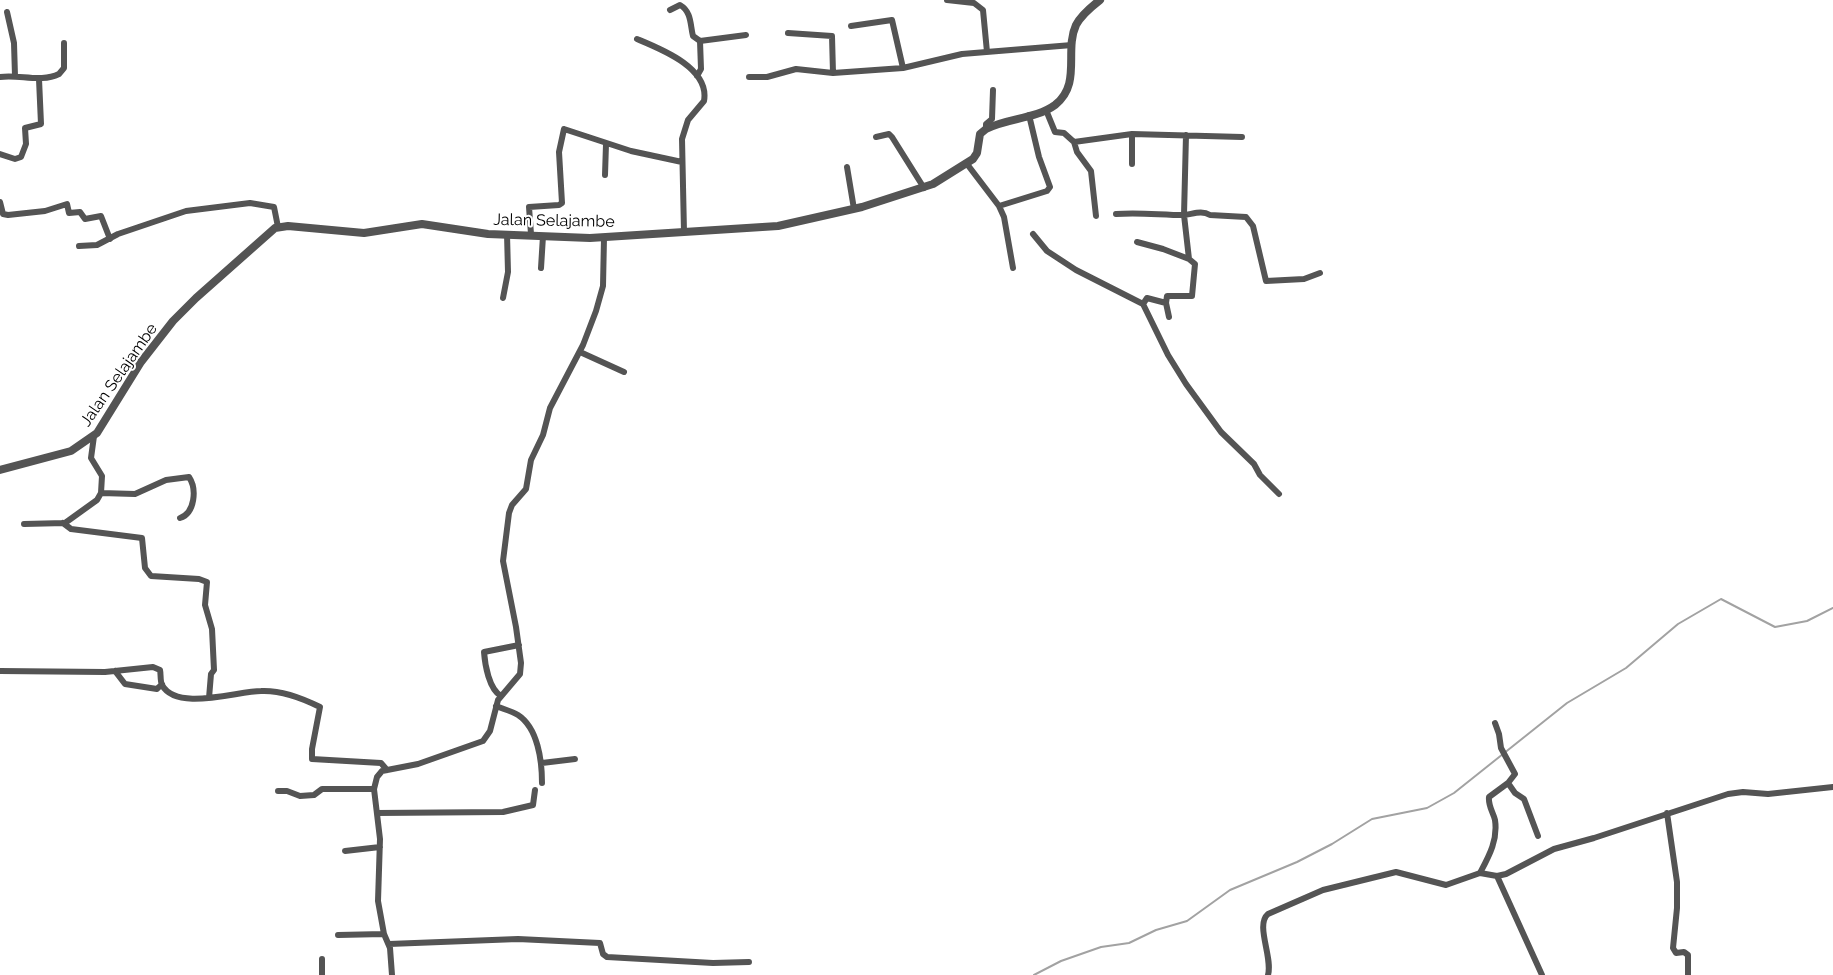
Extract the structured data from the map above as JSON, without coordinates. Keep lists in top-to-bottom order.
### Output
{
  "streets": {
    "street": ["Jalan Selajambe"]
  }
}
